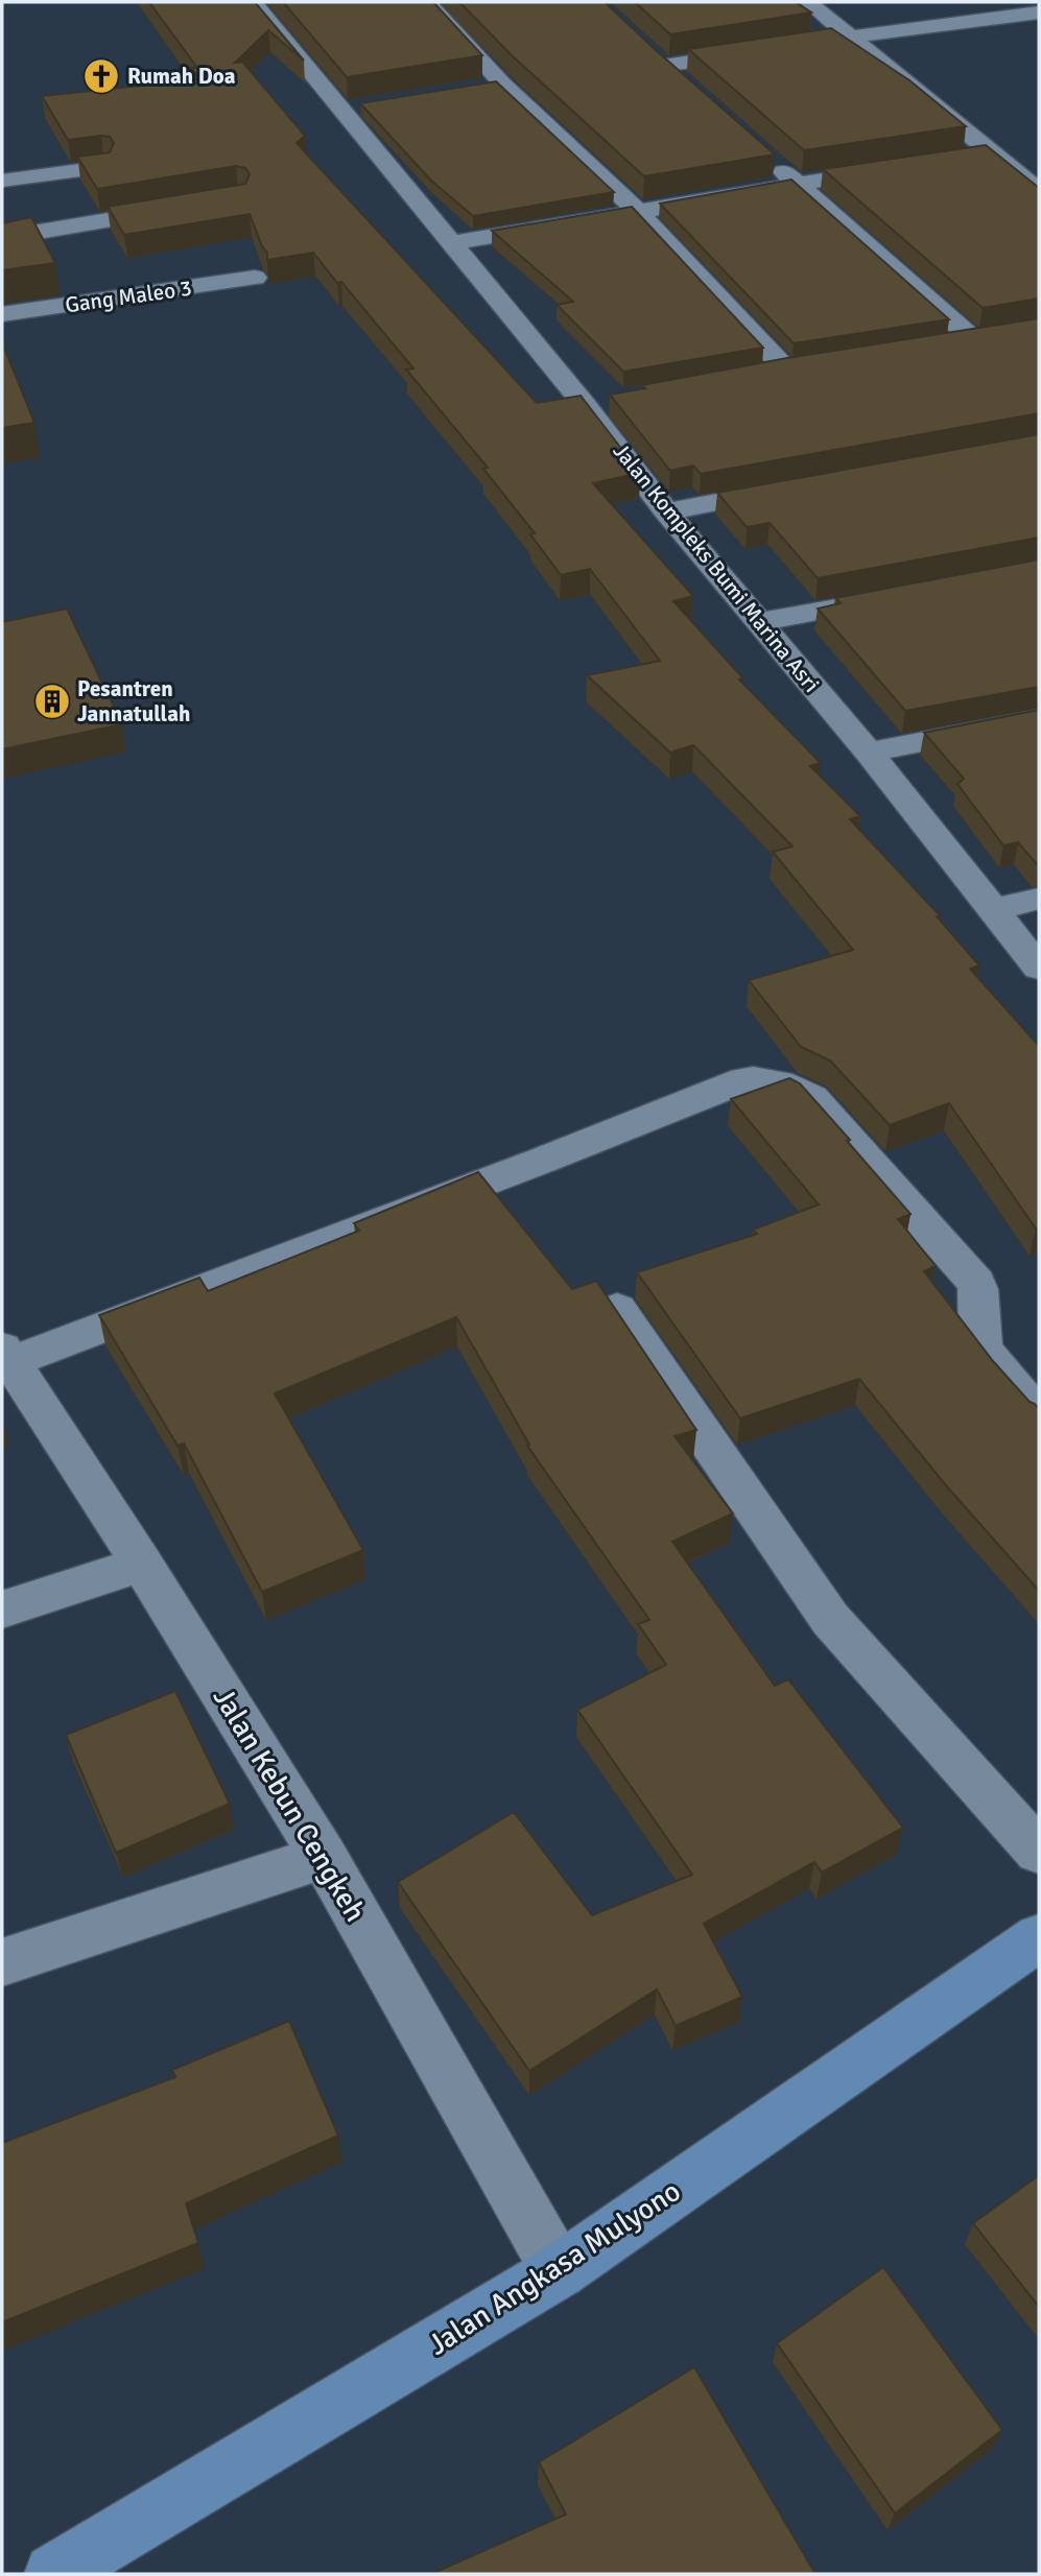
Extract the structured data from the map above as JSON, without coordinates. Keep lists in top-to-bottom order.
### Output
{
  "streets": {
    "main road": ["Jalan Angkasa Mulyono"],
    "street": ["Gang Maleo 3", "Jalan Kompleks Bumi Marina Asri", "Jalan Kebun Cengkeh"]
  },
  "crossings": [
    ["Jalan Kebun Cengkeh", "Jalan Angkasa Mulyono"]
  ],
  "places": {
    "church": ["Rumah Doa"],
    "building": ["Pesantren Jannatullah"]
  }
}
